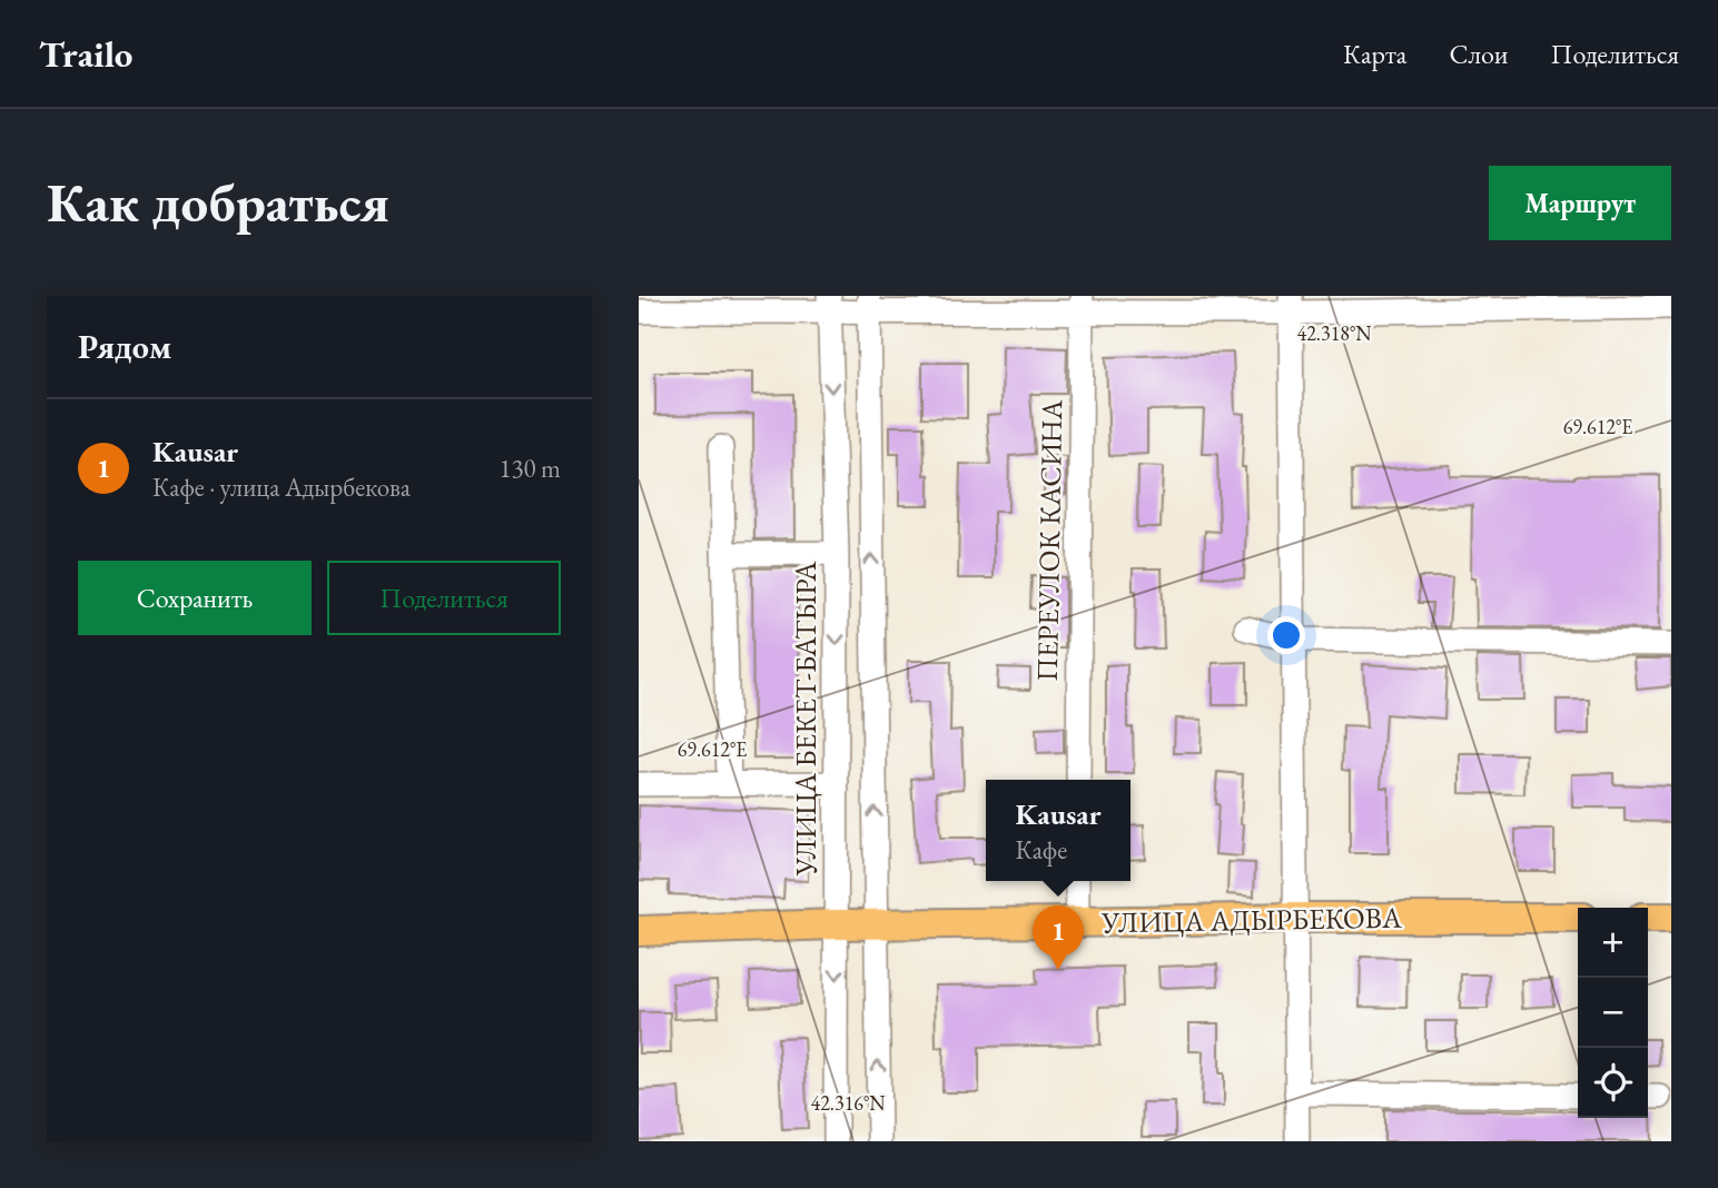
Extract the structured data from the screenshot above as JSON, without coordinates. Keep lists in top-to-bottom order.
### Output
{
  "streets": {
    "main road": ["УЛИЦА АДЫРБЕКОВА"],
    "street": ["ПЕРЕУЛОК КАСИНА", "УЛИЦА БЕКЕТ-БАТЫРА"]
  },
  "crossings": [
    ["УЛИЦА БЕКЕТ-БАТЫРА", "УЛИЦА АДЫРБЕКОВА"]
  ],
  "page": {
    "header": "Trailo",
    "nav": ["Карта", "Слои", "Поделиться"],
    "buttons": [
      "Маршрут",
      ["Сохранить", "Поделиться"]
    ],
    "title": "Как добраться",
    "heading": "Рядом",
    "list": [
      {
        "mark": "1",
        "name": "Kausar",
        "note": "Кафе · улица Адырбекова",
        "value": "130 m"
      }
    ],
    "popup": ["Kausar", "Кафе"],
    "pins": "1",
    "map_buttons": ["+", "−"]
  },
  "coordinates": ["42.318°N", "69.612°E", "42.316°N"]
}
